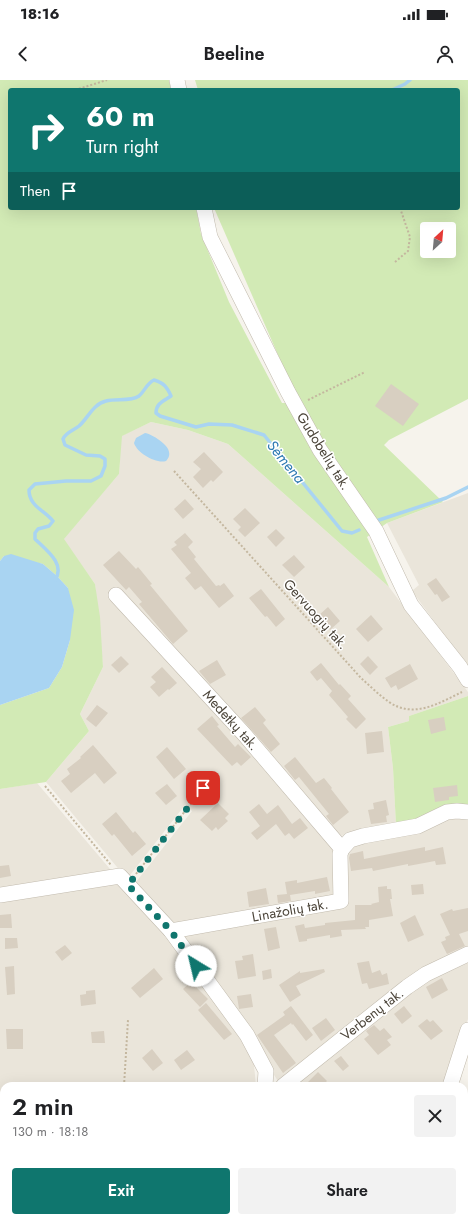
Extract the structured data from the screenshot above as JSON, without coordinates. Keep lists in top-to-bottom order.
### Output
{
  "streets": {
    "street": [
      "Gudobelių tak.",
      "Medetkų tak.",
      "Linažolių tak.",
      "Verbenų tak."
    ],
    "path": ["Gervuogių tak."]
  },
  "crossings": [
    ["Gudobelių tak.", "Gervuogių tak."],
    ["Medetkų tak.", "Linažolių tak."]
  ],
  "water": ["Sėmena"],
  "north": "top right",
  "page": {
    "status": "18:16",
    "header": "Beeline",
    "turn": ["60 m", "Turn right"],
    "then": "Then",
    "heading": ["2 min", "130 m · 18:18"],
    "buttons": ["Exit", "Share"]
  }
}
